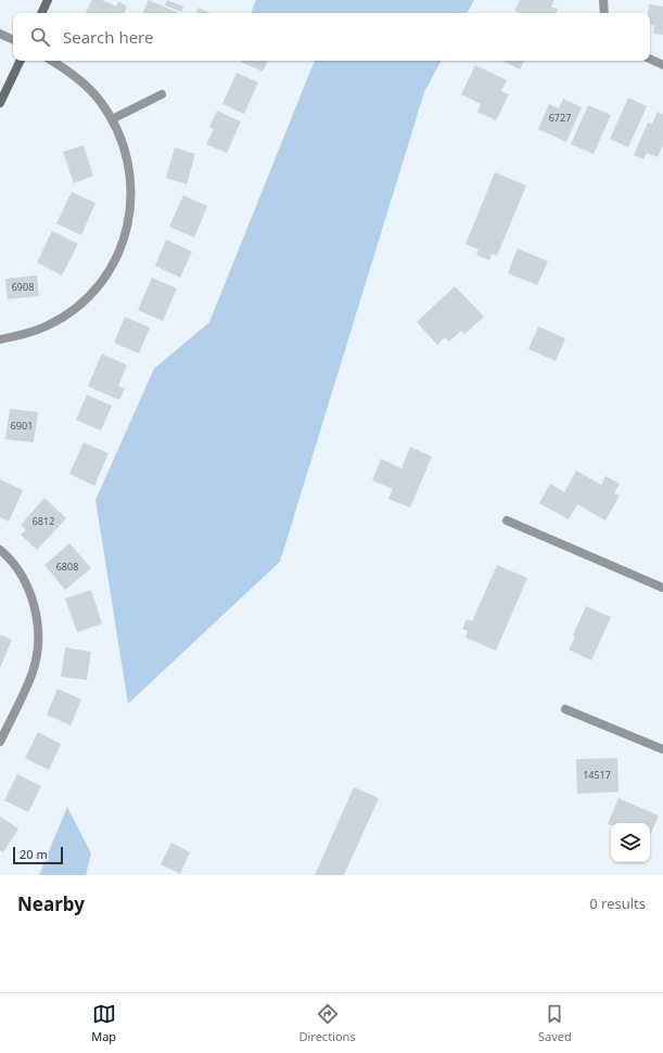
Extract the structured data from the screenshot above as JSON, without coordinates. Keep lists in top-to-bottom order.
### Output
{
  "house_numbers": [
    "6727",
    "6908",
    "6901",
    "6812",
    "6808",
    "14517"
  ],
  "scale_bar": "20 m",
  "page": {
    "search": "Search here",
    "scale": "20 m",
    "heading": ["Nearby", "0 results"],
    "nav": ["Map", "Directions", "Saved"]
  }
}
